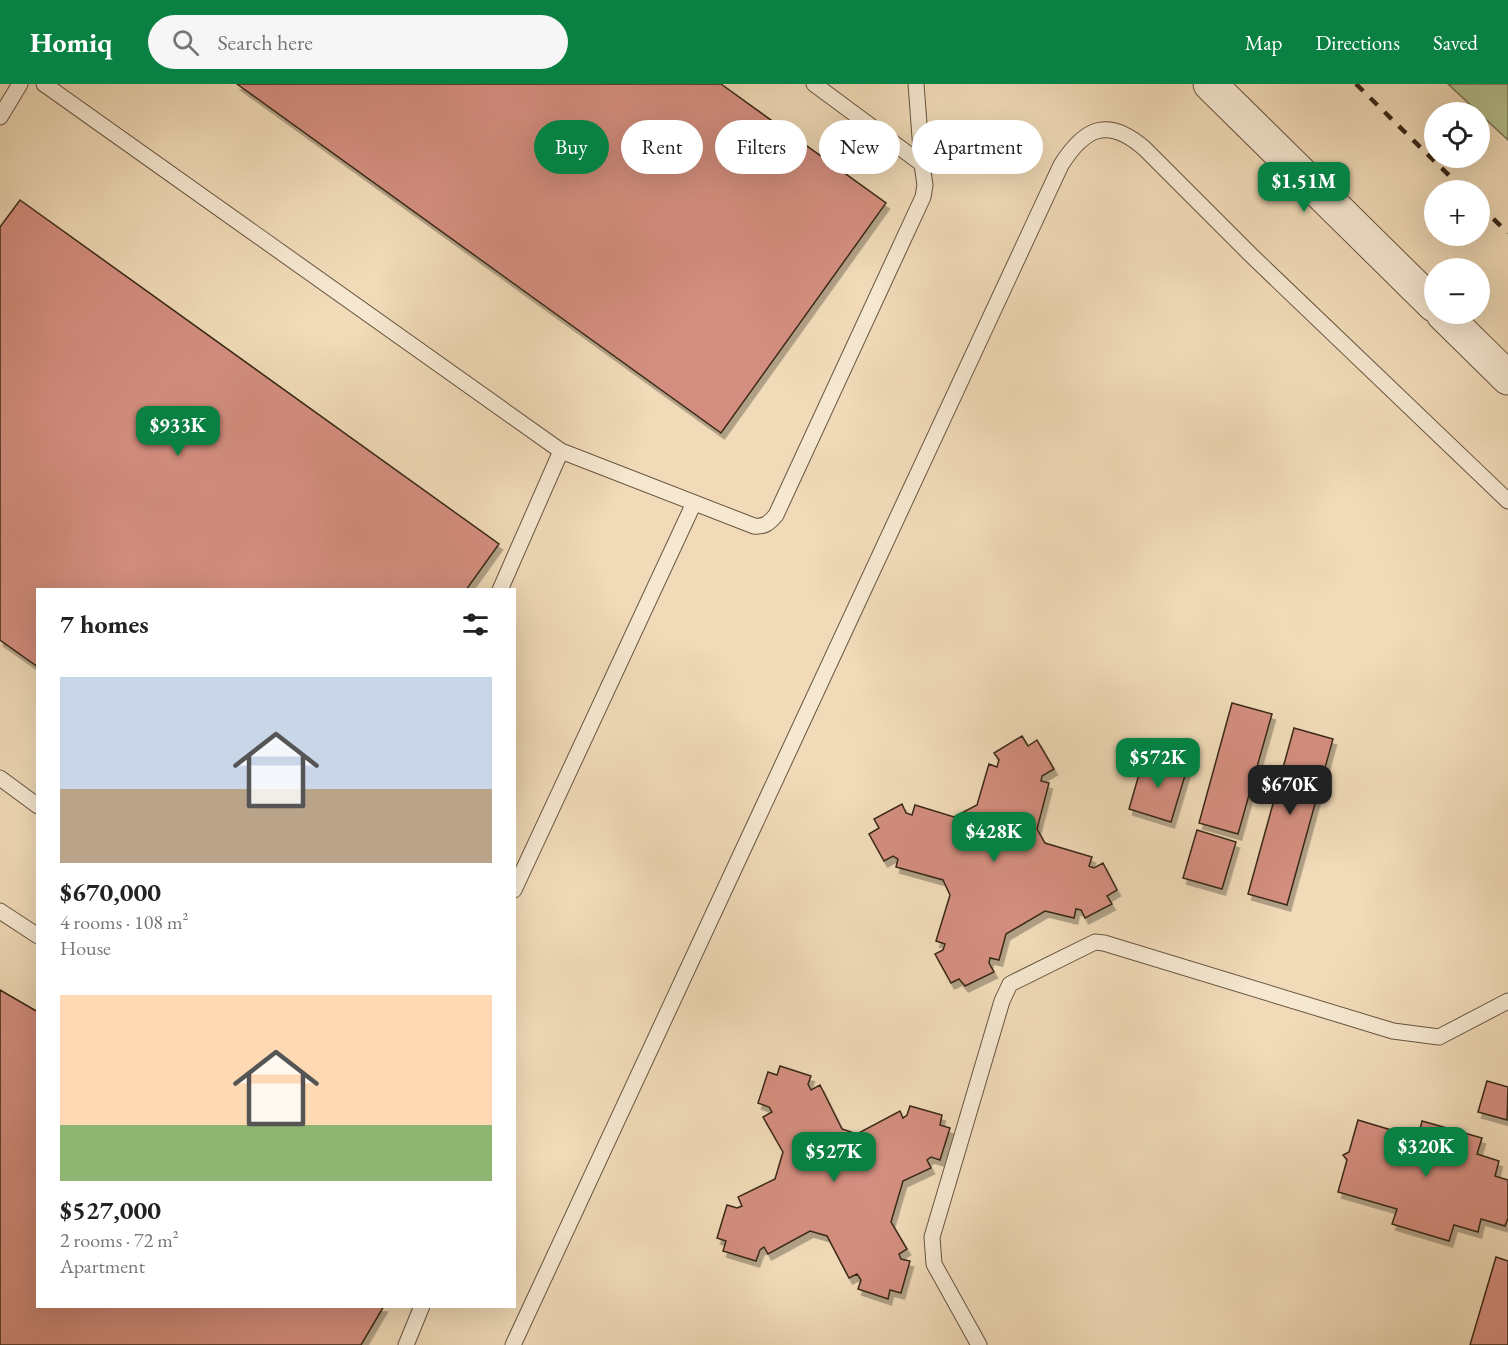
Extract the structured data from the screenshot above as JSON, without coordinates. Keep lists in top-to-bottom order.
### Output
{
  "page": {
    "header": "Homiq",
    "search": "Search here",
    "nav": ["Map", "Directions", "Saved"],
    "map_buttons": ["+", "−"],
    "chip": [
      "Buy",
      "Rent",
      "Filters",
      "New",
      "Apartment"
    ],
    "price": [
      "$1.51M",
      "$933K",
      "$572K",
      "$670K",
      "$428K",
      "$320K",
      "$527K"
    ],
    "heading": "7 homes",
    "list": [
      {
        "name": "$670,000",
        "note": "4 rooms · 108 m² · House"
      },
      {
        "name": "$527,000",
        "note": "2 rooms · 72 m² · Apartment"
      }
    ]
  }
}
